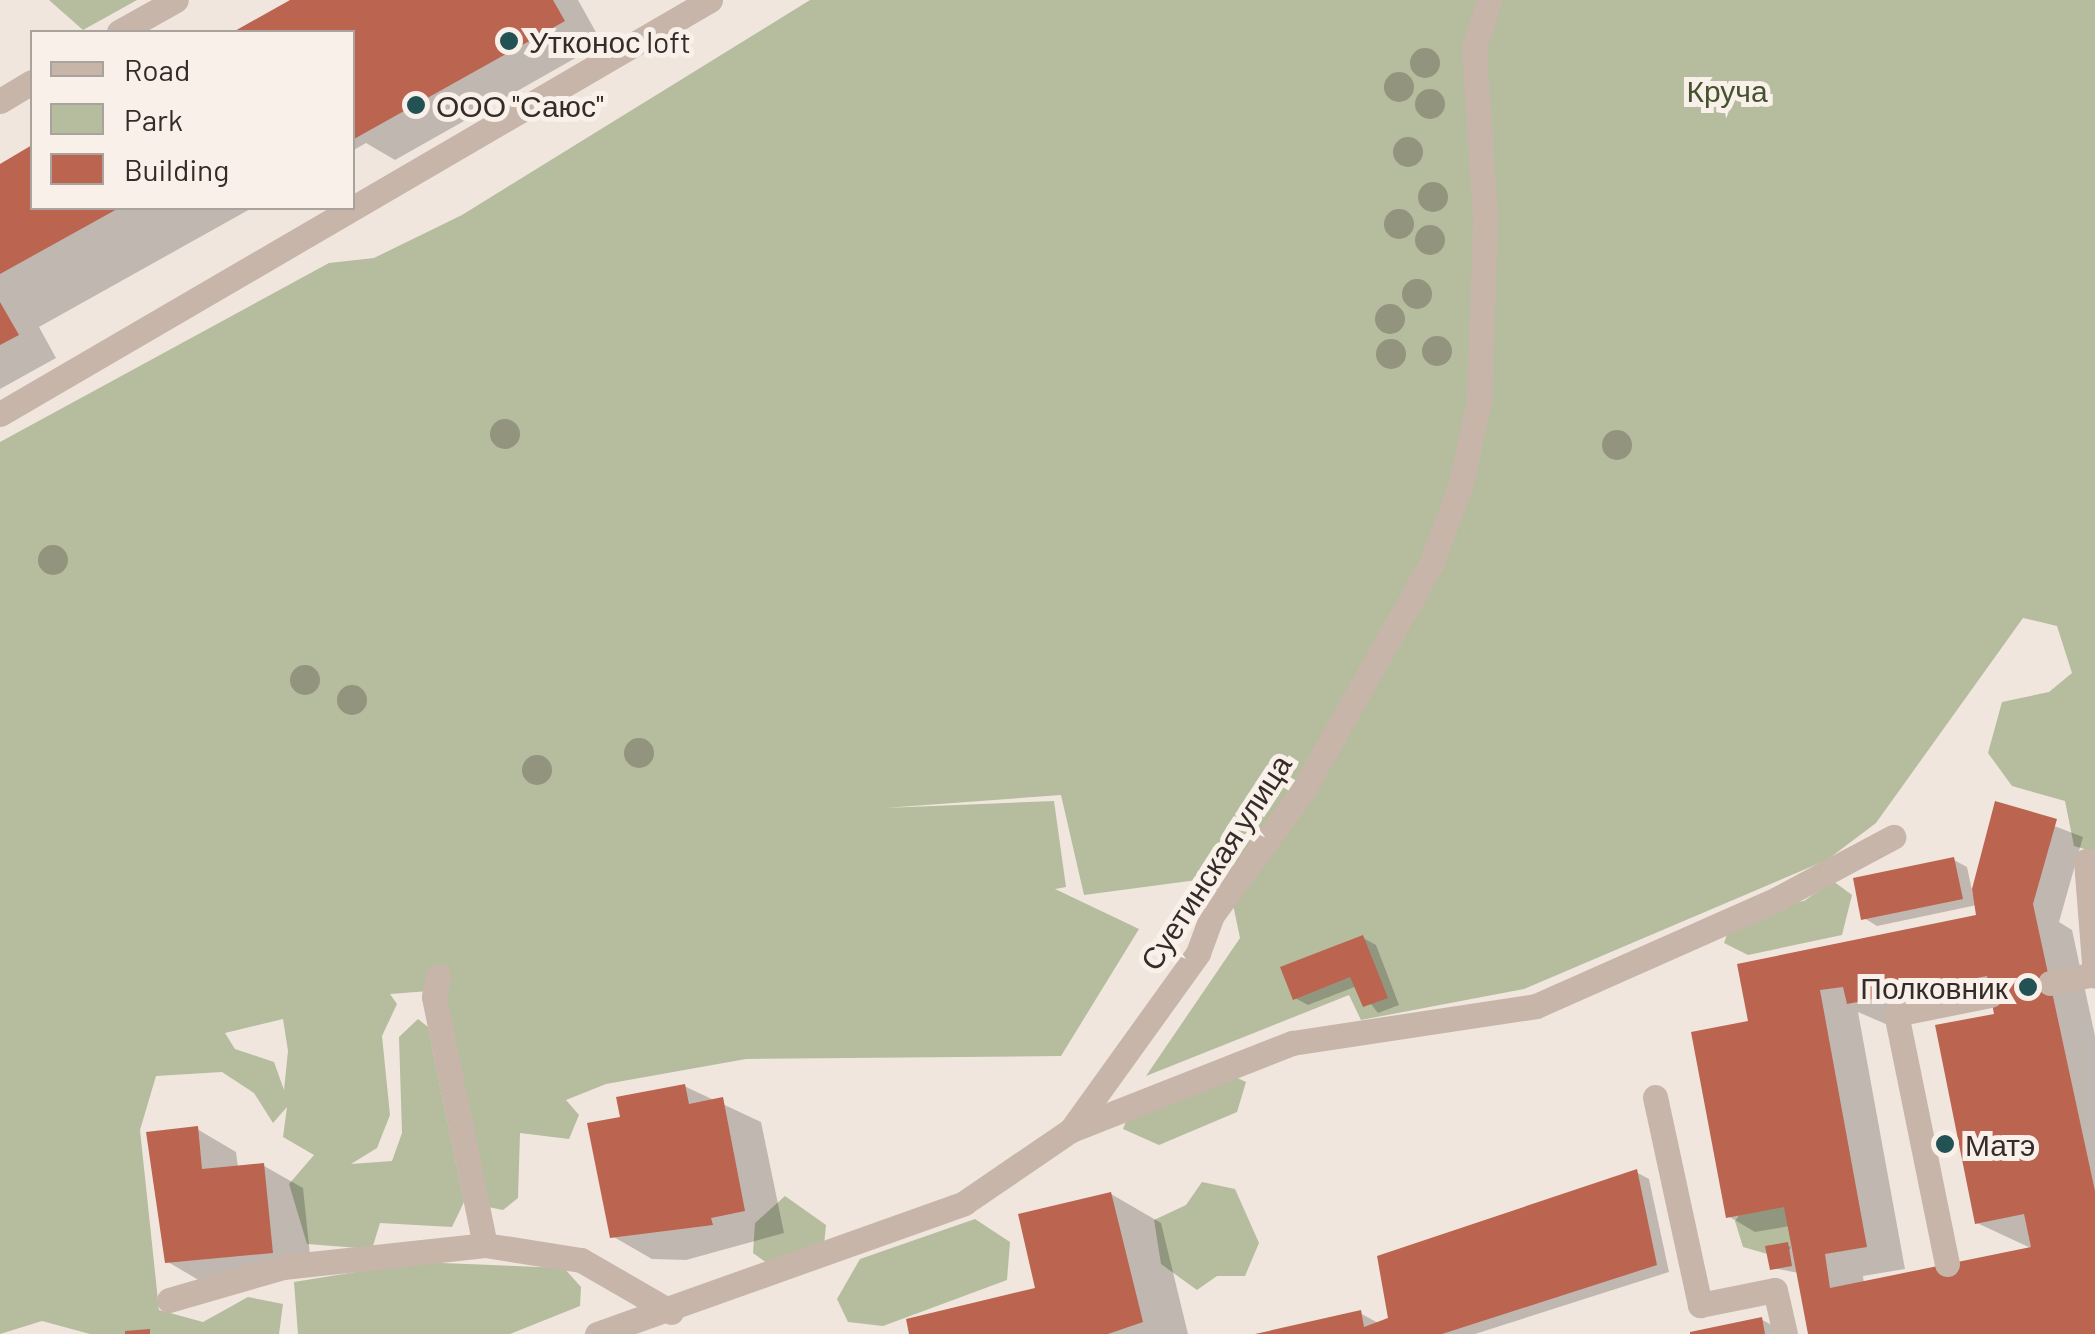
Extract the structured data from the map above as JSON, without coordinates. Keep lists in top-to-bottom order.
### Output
{
  "streets": {
    "street": ["Суетинская улица"]
  },
  "parks": ["Круча"],
  "places": [
    "Утконос loft",
    "ООО \"Саюс\"",
    "Полковник",
    "Матэ"
  ],
  "legend": ["Road", "Park", "Building"]
}
